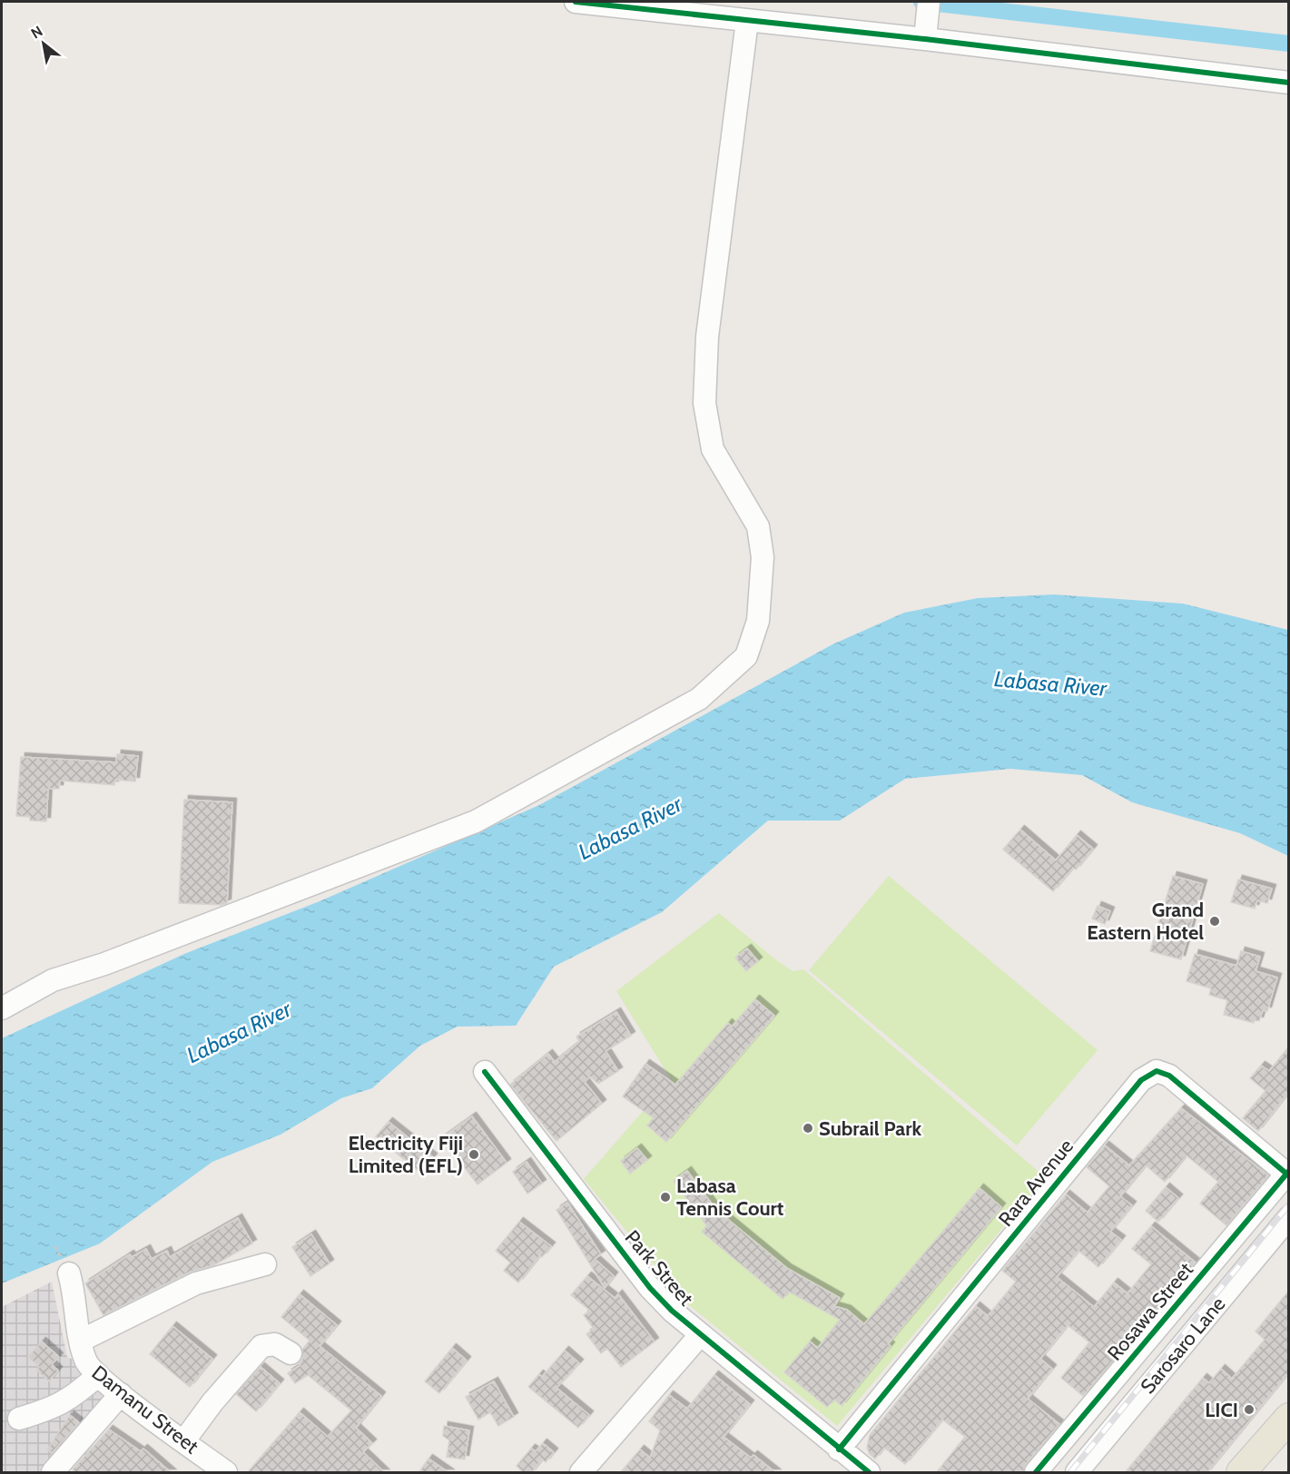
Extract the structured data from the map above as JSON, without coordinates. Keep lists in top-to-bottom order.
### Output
{
  "streets": {
    "street": [
      "Rara Avenue",
      "Park Street",
      "Rosawa Street",
      "Sarosaro Lane",
      "Damanu Street"
    ]
  },
  "crossings": [
    ["Rara Avenue", "Park Street"],
    ["Rara Avenue", "Rosawa Street"]
  ],
  "water": ["Labasa River"],
  "places": [
    "Grand Eastern Hotel",
    "Subrail Park",
    "Electricity Fiji Limited (EFL)",
    "Labasa Tennis Court",
    "LICI"
  ],
  "north": "top left"
}
